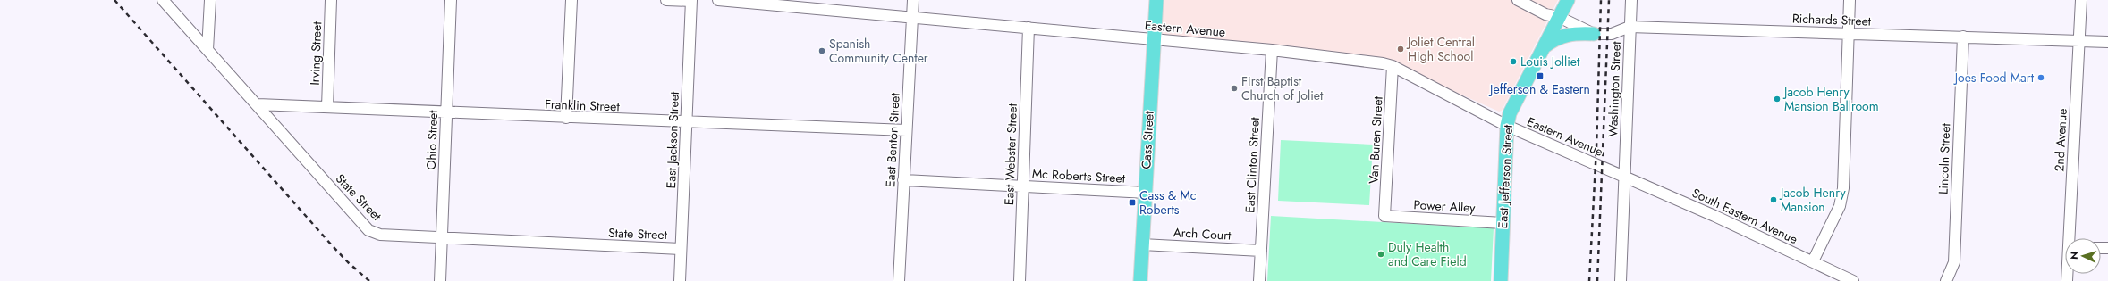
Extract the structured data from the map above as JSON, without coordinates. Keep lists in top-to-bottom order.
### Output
{
  "streets": {
    "main road": ["Cass Street", "East Jefferson Street"],
    "street": [
      "Richards Street",
      "Eastern Avenue",
      "Irving Street",
      "Washington Street",
      "Franklin Street",
      "Ohio Street",
      "East Jackson Street",
      "East Benton Street",
      "Van Buren Street",
      "2nd Avenue",
      "East Webster Street",
      "Lincoln Street",
      "East Clinton Street",
      "Mc Roberts Street",
      "State Street",
      "Power Alley",
      "South Eastern Avenue",
      "Arch Court"
    ]
  },
  "crossings": [
    ["Richards Street", "Washington Street"],
    ["Richards Street", "2nd Avenue"],
    ["Richards Street", "Lincoln Street"],
    ["Richards Street", "East Jefferson Street"],
    ["Eastern Avenue", "Washington Street"],
    ["Eastern Avenue", "East Benton Street"],
    ["Eastern Avenue", "Cass Street"],
    ["Eastern Avenue", "Van Buren Street"],
    ["Eastern Avenue", "East Webster Street"],
    ["Eastern Avenue", "East Clinton Street"],
    ["Eastern Avenue", "East Jefferson Street"],
    ["Eastern Avenue", "South Eastern Avenue"],
    ["Irving Street", "Franklin Street"],
    ["Washington Street", "South Eastern Avenue"],
    ["Franklin Street", "Ohio Street"],
    ["Franklin Street", "East Jackson Street"],
    ["Franklin Street", "East Benton Street"],
    ["Franklin Street", "State Street"],
    ["Ohio Street", "State Street"],
    ["East Jackson Street", "State Street"],
    ["East Benton Street", "Mc Roberts Street"],
    ["Cass Street", "Mc Roberts Street"],
    ["Cass Street", "Arch Court"],
    ["Van Buren Street", "Power Alley"],
    ["East Webster Street", "Mc Roberts Street"],
    ["East Clinton Street", "Arch Court"],
    ["East Jefferson Street", "Power Alley"]
  ],
  "places": {
    "other": [
      "Joliet Central High School",
      "Spanish Community Center",
      "Louis Jolliet",
      "Joes Food Mart",
      "First Baptist Church of Joliet",
      "Jacob Henry Mansion Ballroom",
      "Jacob Henry Mansion",
      "Duly Health and Care Field"
    ],
    "transit": ["Jefferson & Eastern", "Cass & Mc Roberts"]
  },
  "north": "left"
}
